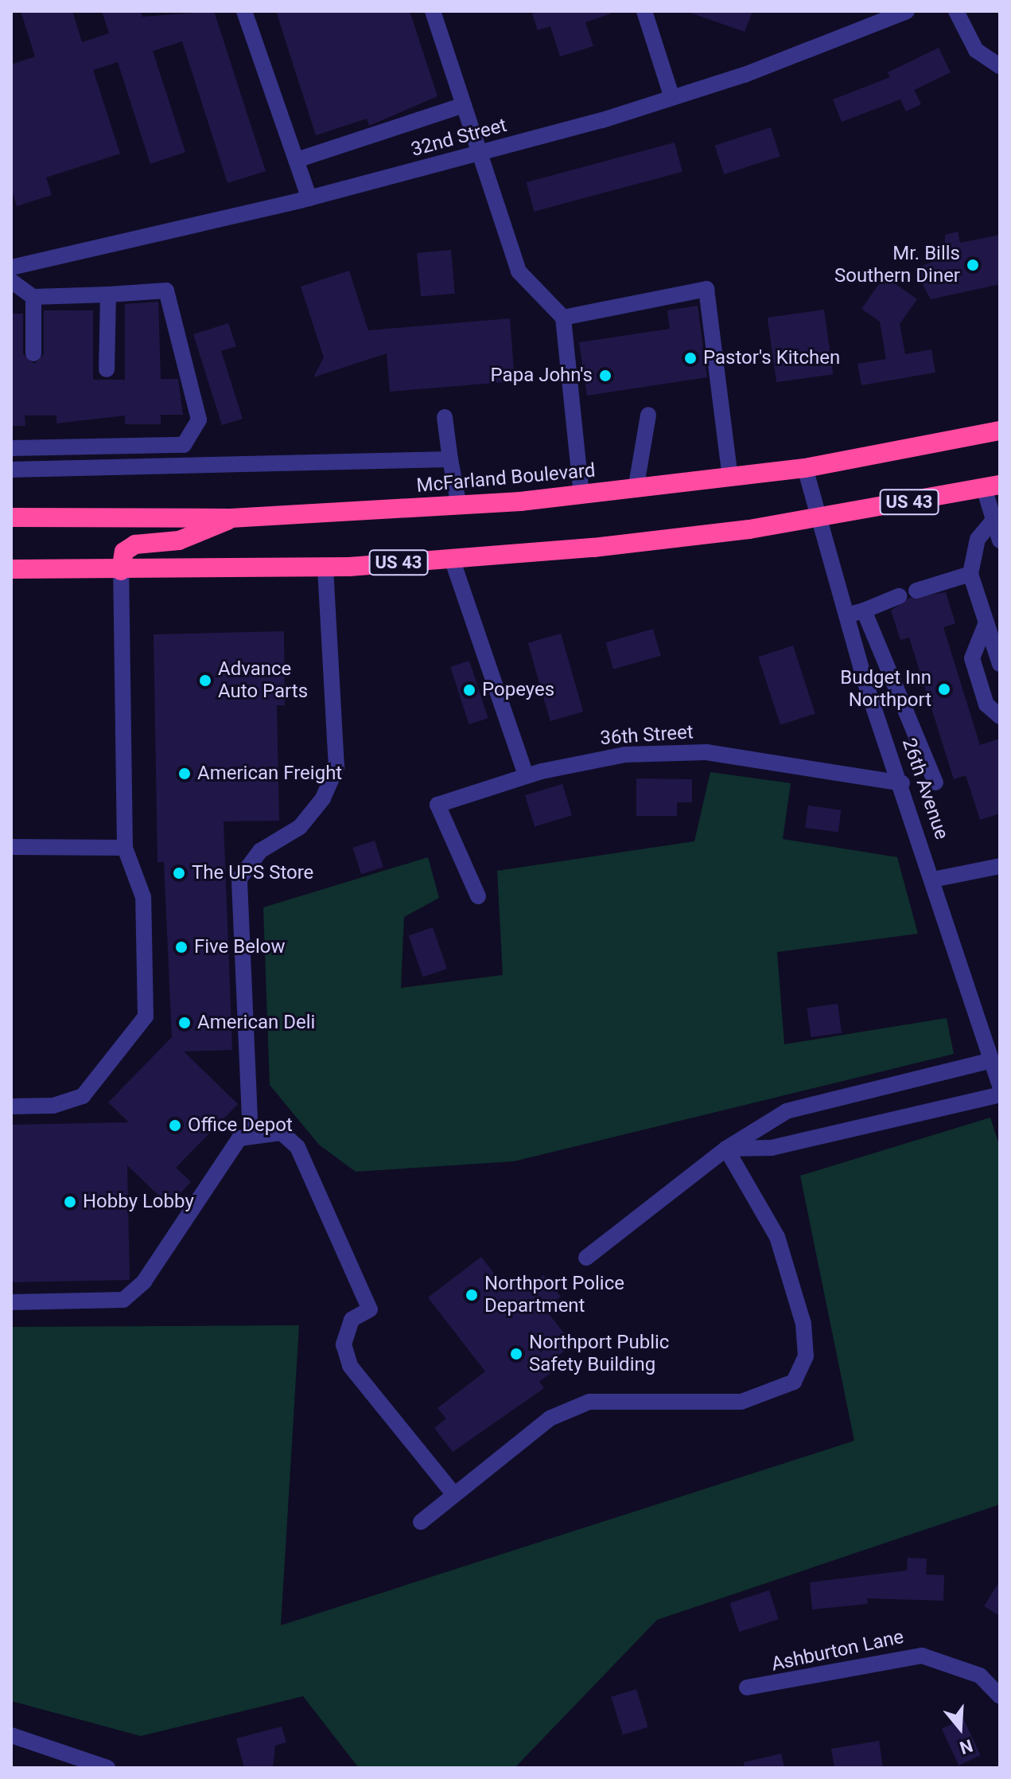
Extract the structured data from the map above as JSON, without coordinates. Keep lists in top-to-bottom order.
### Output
{
  "streets": {
    "highway": ["McFarland Boulevard", "US 43"],
    "street": [
      "32nd Street",
      "36th Street",
      "26th Avenue",
      "Ashburton Lane"
    ]
  },
  "crossings": [
    ["McFarland Boulevard", "26th Avenue"],
    ["US 43", "26th Avenue"],
    ["36th Street", "26th Avenue"]
  ],
  "places": [
    "Mr. Bills Southern Diner",
    "Pastor's Kitchen",
    "Papa John's",
    "Advance Auto Parts",
    "Budget Inn Northport",
    "Popeyes",
    "American Freight",
    "The UPS Store",
    "Five Below",
    "American Deli",
    "Office Depot",
    "Hobby Lobby",
    "Northport Police Department",
    "Northport Public Safety Building"
  ],
  "north": "bottom"
}
